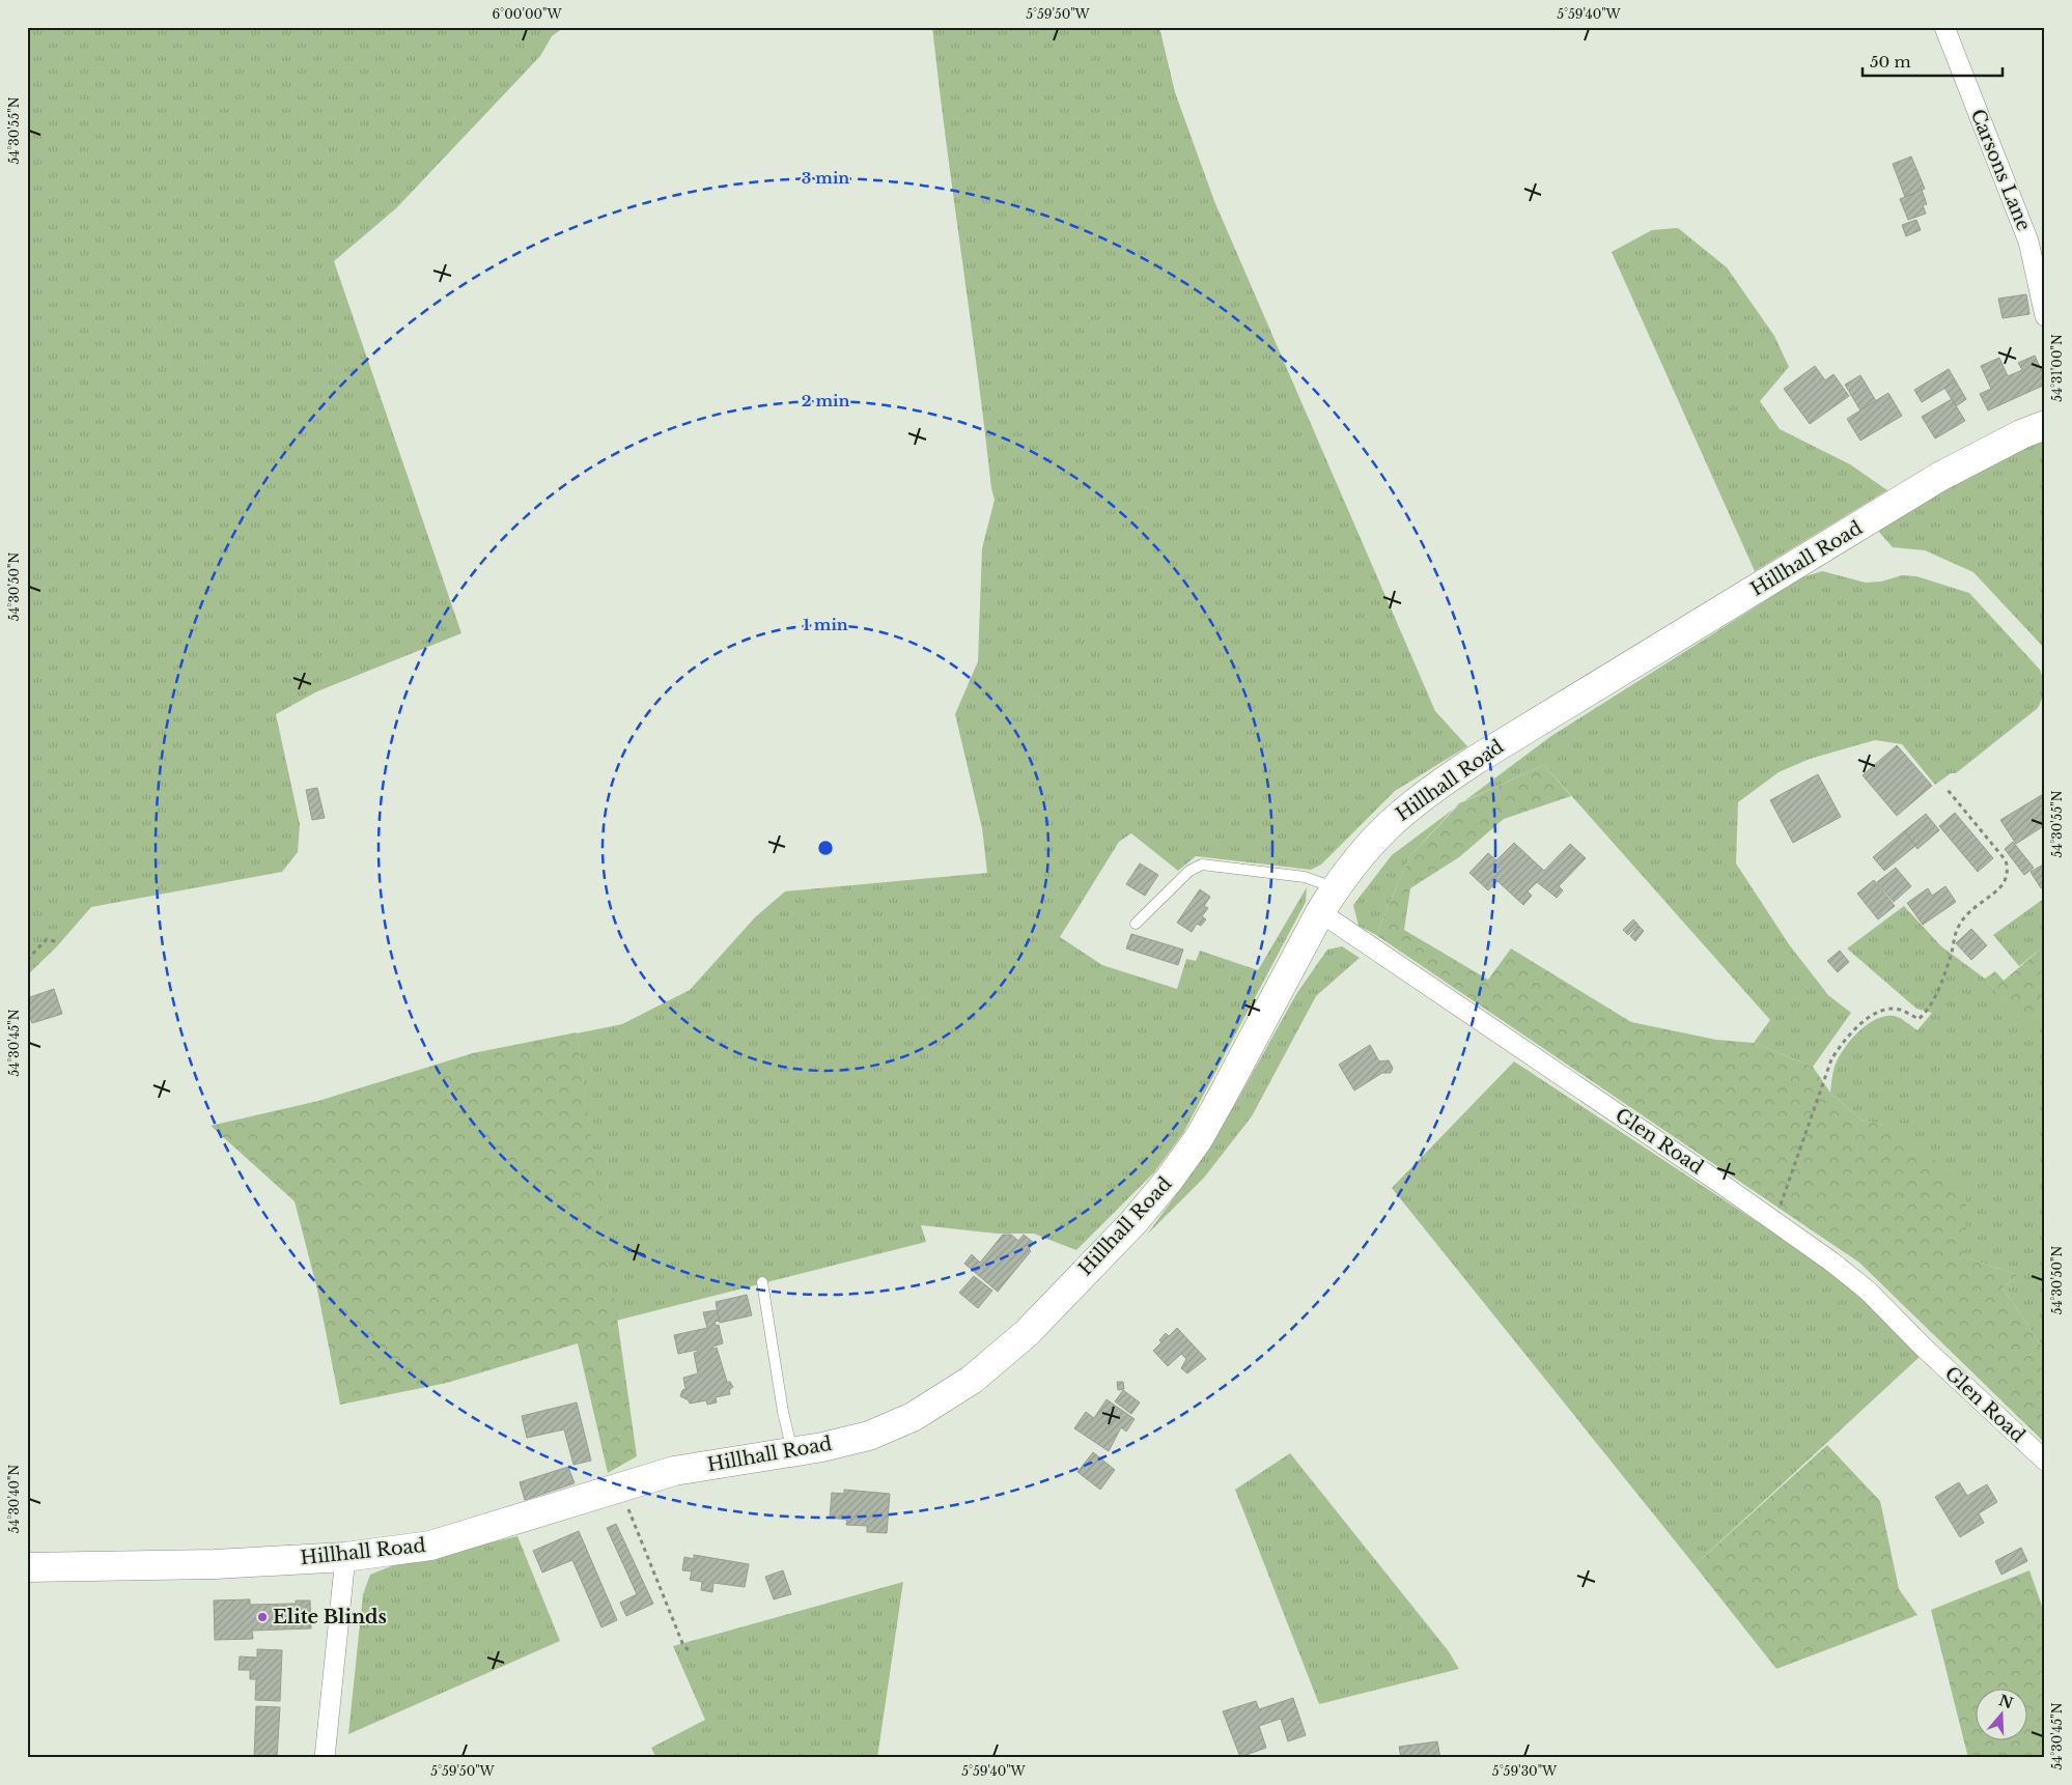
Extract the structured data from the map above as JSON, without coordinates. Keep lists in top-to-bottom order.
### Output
{
  "streets": {
    "main road": ["Hillhall Road"],
    "street": ["Carsons Lane", "Glen Road"]
  },
  "crossings": [
    ["Hillhall Road", "Glen Road"]
  ],
  "places": ["Elite Blinds"],
  "scale_bar": "50 m",
  "north": "top",
  "coordinates": [
    "6°00'00\"W",
    "5°59'50\"W",
    "5°59'40\"W",
    "54°30'55\"N",
    "54°31'00\"N",
    "54°30'50\"N",
    "54°30'45\"N",
    "54°30'40\"N",
    "5°59'30\"W"
  ],
  "rings": ["3 min", "2 min", "1 min"]
}
